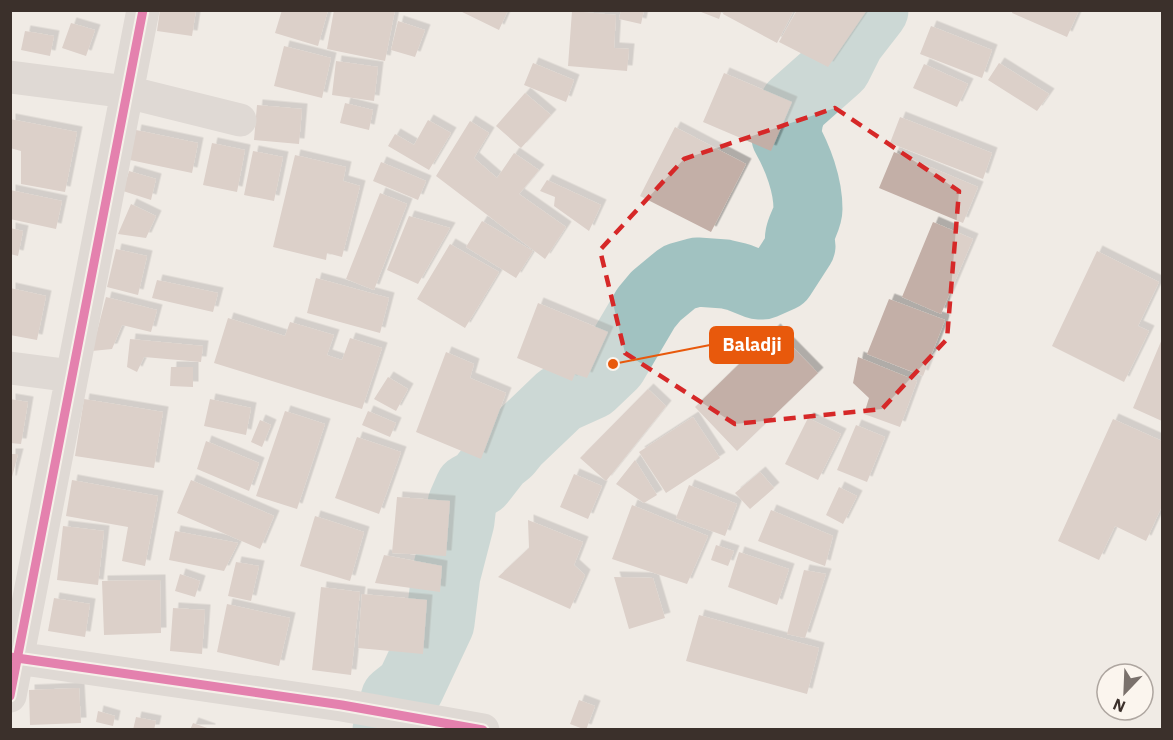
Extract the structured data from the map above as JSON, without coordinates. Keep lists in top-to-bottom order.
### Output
{
  "places": ["Baladji"],
  "north": "bottom left"
}
